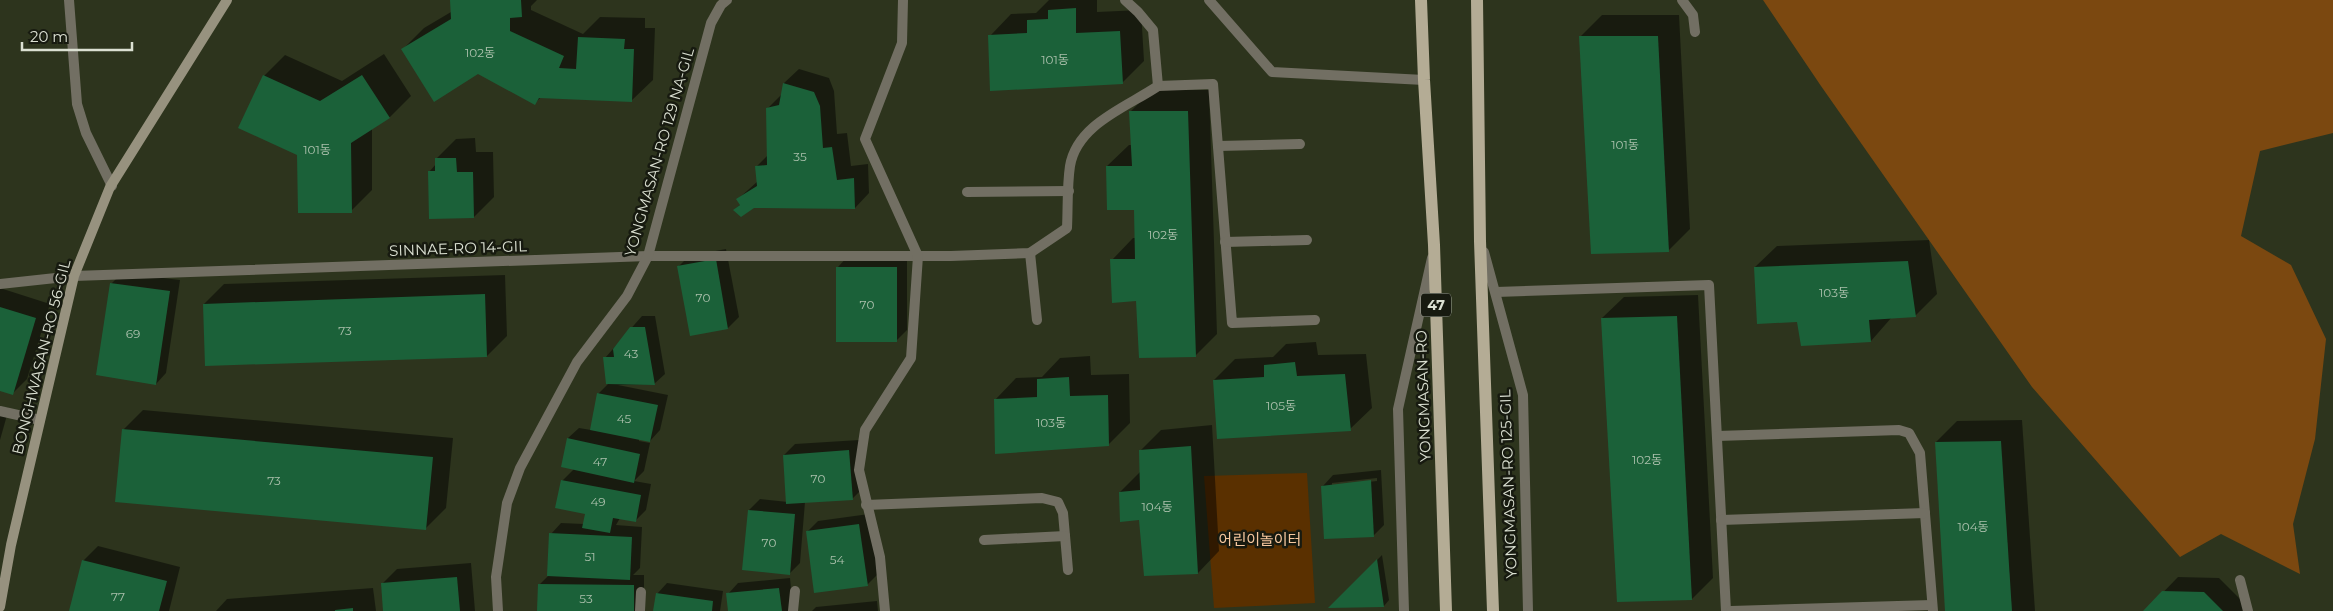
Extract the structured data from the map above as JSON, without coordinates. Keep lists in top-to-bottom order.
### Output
{
  "streets": {
    "main road": ["47", "YONGMASAN-RO"],
    "street": [
      "YONGMASAN-RO 129 NA-GIL",
      "SINNAE-RO 14-GIL",
      "BONGHWASAN-RO 56-GIL",
      "YONGMASAN-RO 125-GIL"
    ]
  },
  "crossings": [
    ["YONGMASAN-RO 129 NA-GIL", "SINNAE-RO 14-GIL"],
    ["SINNAE-RO 14-GIL", "BONGHWASAN-RO 56-GIL"]
  ],
  "parks": ["어린이놀이터"],
  "house_numbers": [
    "102동",
    "101동",
    "101동",
    "101동",
    "35",
    "102동",
    "103동",
    "70",
    "70",
    "73",
    "69",
    "43",
    "105동",
    "45",
    "103동",
    "102동",
    "47",
    "70",
    "73",
    "49",
    "104동",
    "104동",
    "70",
    "51",
    "54",
    "77",
    "53"
  ],
  "scale_bar": "20 m"
}
